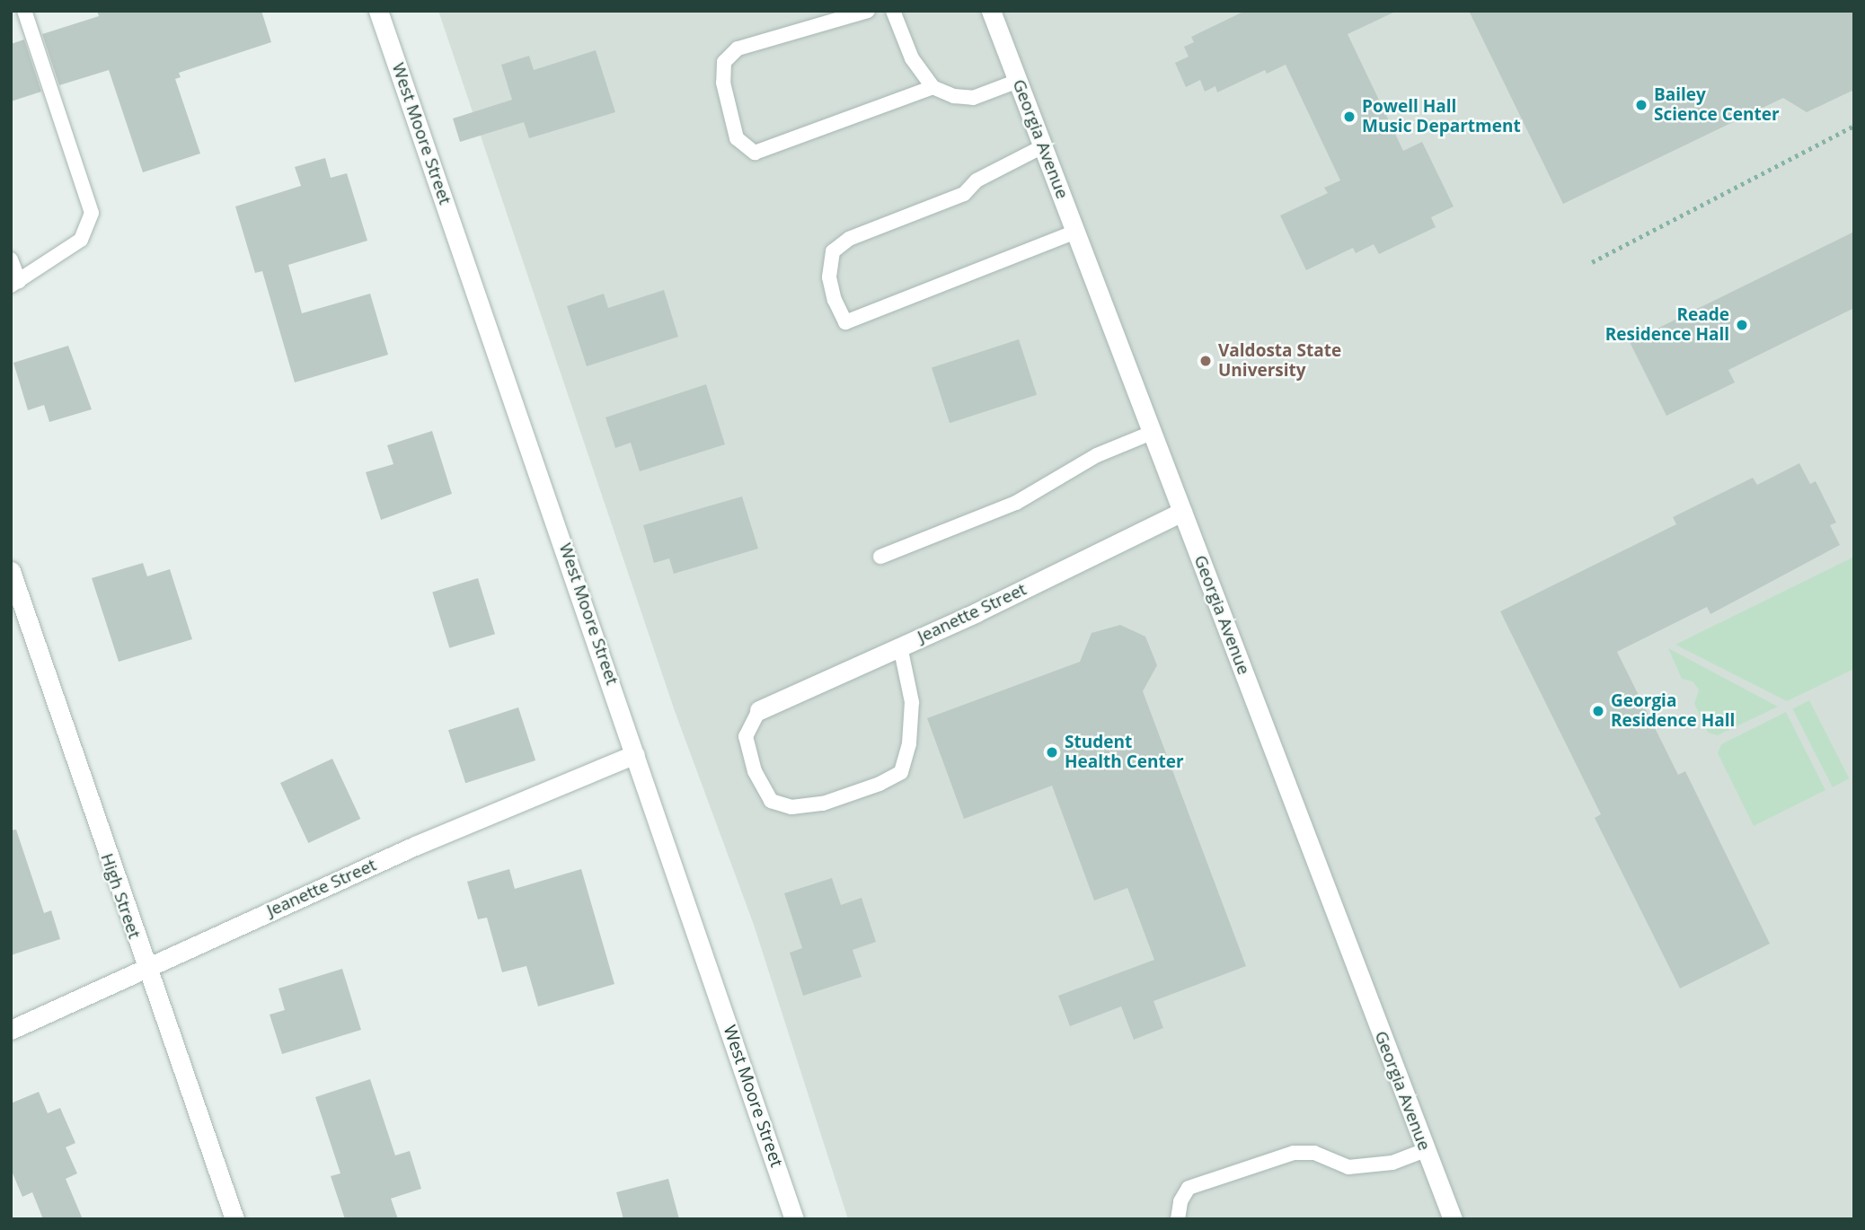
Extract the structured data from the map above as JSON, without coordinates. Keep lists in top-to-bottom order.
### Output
{
  "streets": {
    "street": [
      "West Moore Street",
      "Georgia Avenue",
      "Jeanette Street",
      "High Street"
    ]
  },
  "crossings": [
    ["West Moore Street", "Jeanette Street"],
    ["Georgia Avenue", "Jeanette Street"],
    ["Jeanette Street", "High Street"]
  ],
  "places": [
    "Bailey Science Center",
    "Powell Hall Music Department",
    "Reade Residence Hall",
    "Valdosta State University",
    "Georgia Residence Hall",
    "Student Health Center"
  ]
}
